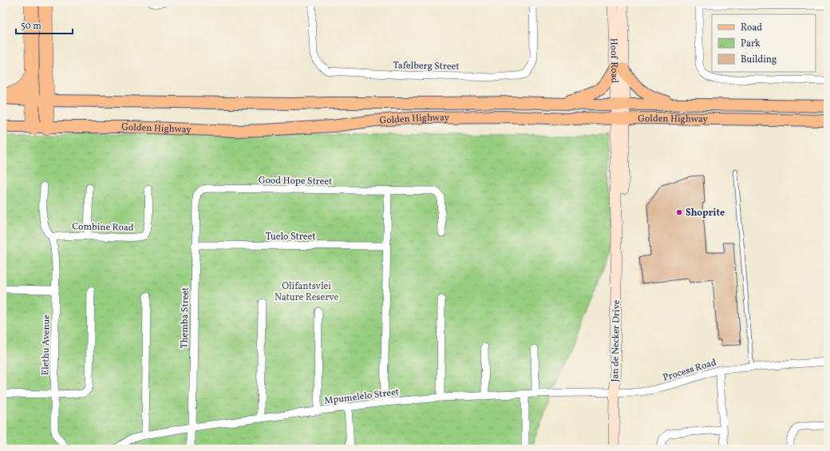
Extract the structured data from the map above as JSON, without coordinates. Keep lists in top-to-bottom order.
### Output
{
  "streets": {
    "main road": ["Hoof Road", "Golden Highway", "Jan de Necker Drive"],
    "street": [
      "Tafelberg Street",
      "Good Hope Street",
      "Combine Road",
      "Tuelo Street",
      "Themba Street",
      "Elethu Avenue",
      "Process Road",
      "Mpumelelo Street"
    ]
  },
  "crossings": [
    ["Hoof Road", "Golden Highway"],
    ["Hoof Road", "Jan de Necker Drive"],
    ["Golden Highway", "Jan de Necker Drive"],
    ["Good Hope Street", "Themba Street"],
    ["Combine Road", "Elethu Avenue"],
    ["Tuelo Street", "Themba Street"],
    ["Themba Street", "Mpumelelo Street"],
    ["Jan de Necker Drive", "Process Road"],
    ["Jan de Necker Drive", "Mpumelelo Street"],
    ["Process Road", "Mpumelelo Street"]
  ],
  "parks": ["Olifantsvlei Nature Reserve"],
  "places": ["Shoprite"],
  "legend": ["Road", "Park", "Building"],
  "scale_bar": "50 m"
}
